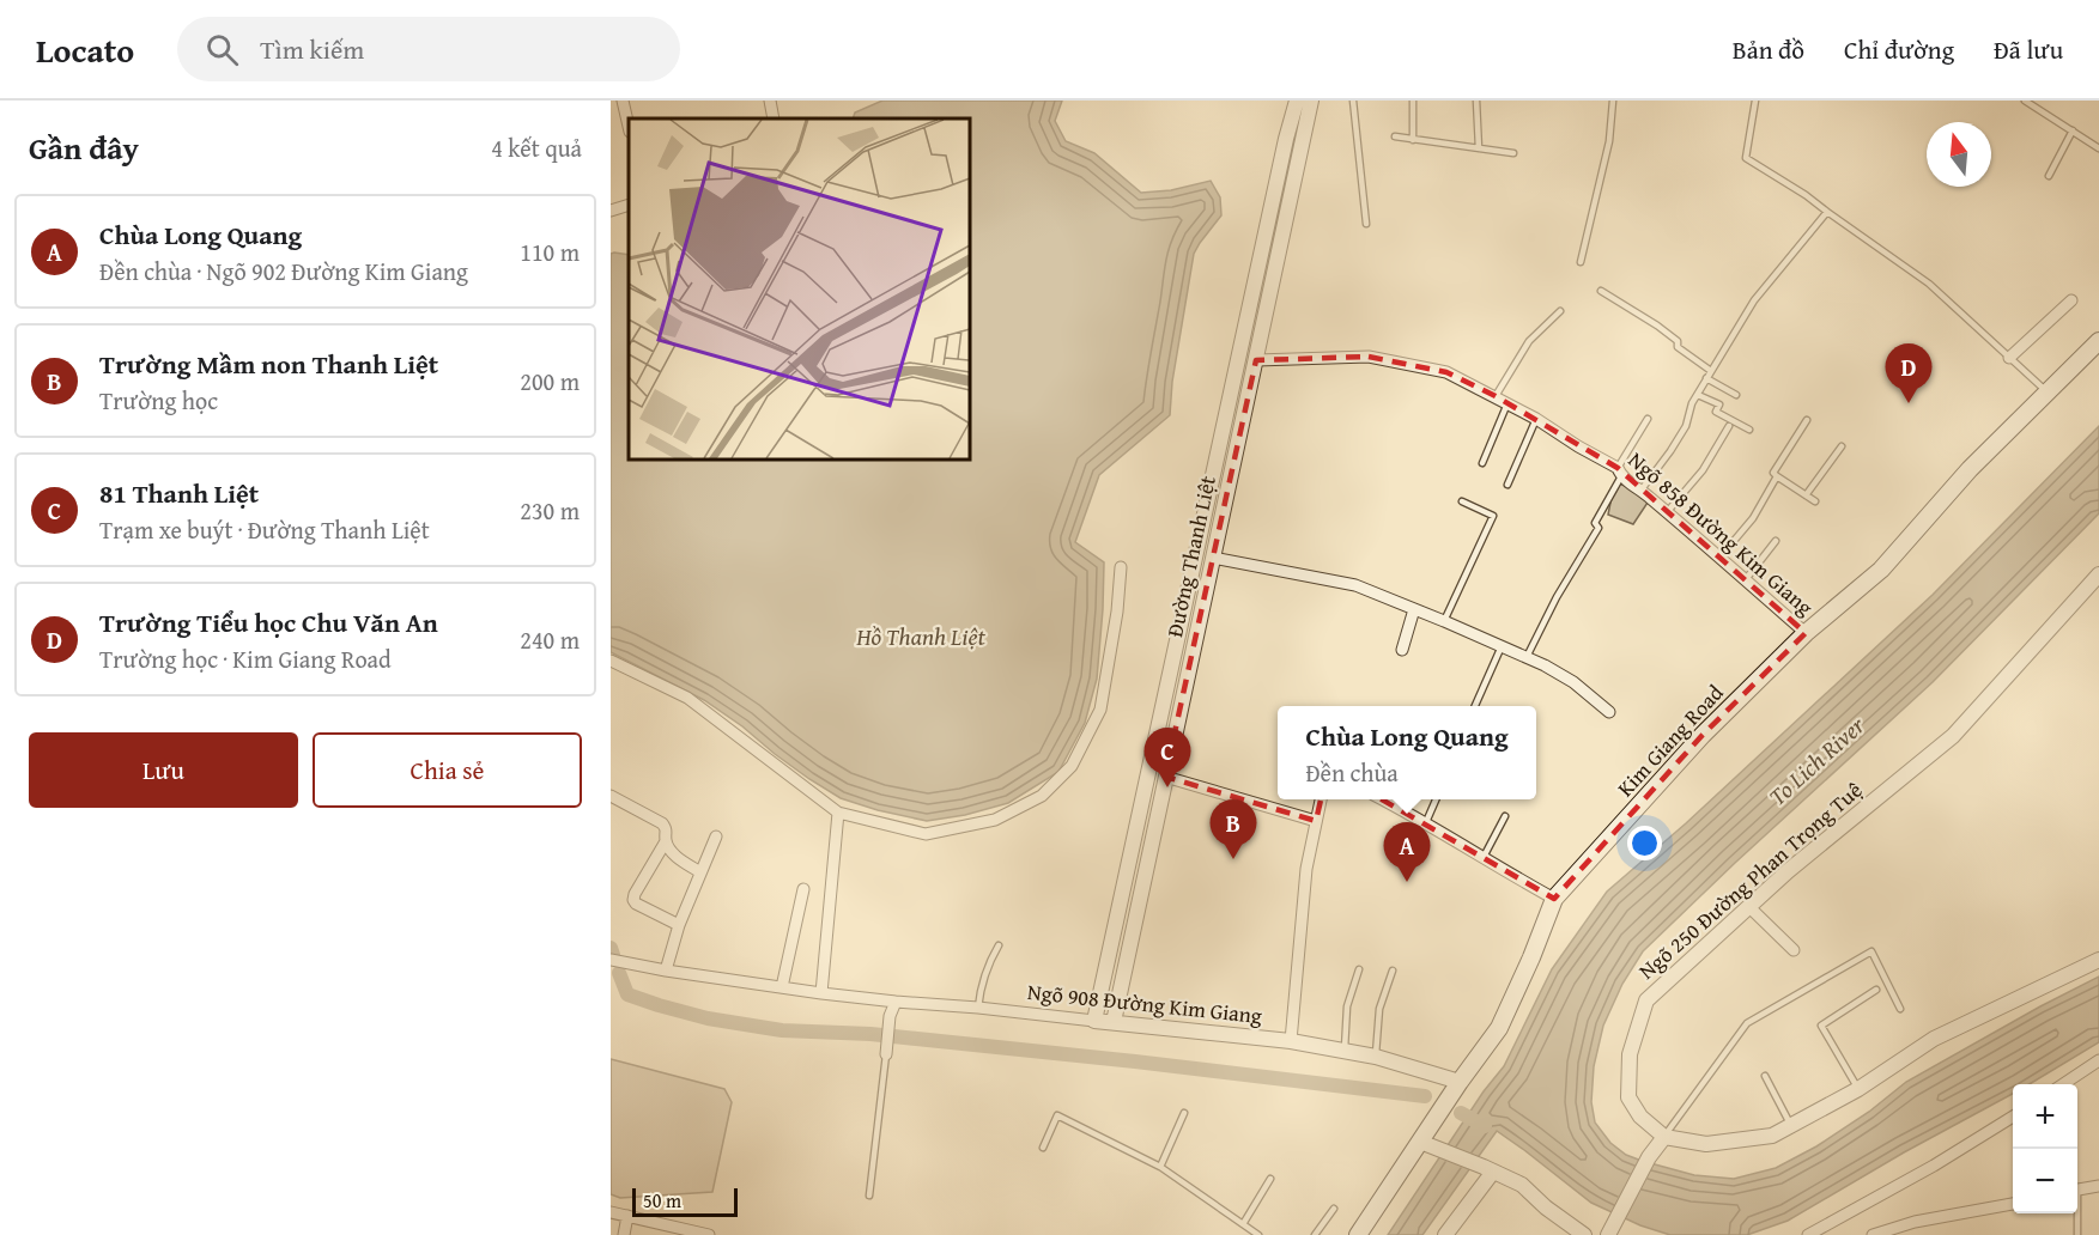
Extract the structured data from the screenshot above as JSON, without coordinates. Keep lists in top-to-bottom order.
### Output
{
  "streets": {
    "main road": ["Kim Giang Road"],
    "street": [
      "Ngõ 858 Đường Kim Giang",
      "Đường Thanh Liệt",
      "Ngõ 250 Đường Phan Trọng Tuệ",
      "Ngõ 908 Đường Kim Giang"
    ]
  },
  "crossings": [
    ["Ngõ 858 Đường Kim Giang", "Đường Thanh Liệt"],
    ["Ngõ 858 Đường Kim Giang", "Kim Giang Road"],
    ["Đường Thanh Liệt", "Ngõ 908 Đường Kim Giang"],
    ["Kim Giang Road", "Ngõ 908 Đường Kim Giang"]
  ],
  "water": ["Hồ Thanh Liệt", "To Lich River"],
  "scale_bar": "50 m",
  "north": "top",
  "page": {
    "header": "Locato",
    "search": "Tìm kiếm",
    "nav": ["Bản đồ", "Chỉ đường", "Đã lưu"],
    "heading": ["Gần đây", "4 kết quả"],
    "list": [
      {
        "mark": "A",
        "name": "Chùa Long Quang",
        "note": "Đền chùa · Ngõ 902 Đường Kim Giang",
        "value": "110 m"
      },
      {
        "mark": "B",
        "name": "Trường Mầm non Thanh Liệt",
        "note": "Trường học",
        "value": "200 m"
      },
      {
        "mark": "C",
        "name": "81 Thanh Liệt",
        "note": "Trạm xe buýt · Đường Thanh Liệt",
        "value": "230 m"
      },
      {
        "mark": "D",
        "name": "Trường Tiểu học Chu Văn An",
        "note": "Trường học · Kim Giang Road",
        "value": "240 m"
      }
    ],
    "pins": [
      "D",
      "C",
      "B",
      "A"
    ],
    "popup": ["Chùa Long Quang", "Đền chùa"],
    "buttons": ["Lưu", "Chia sẻ"],
    "map_buttons": ["+", "−"],
    "scale": "50 m"
  }
}
